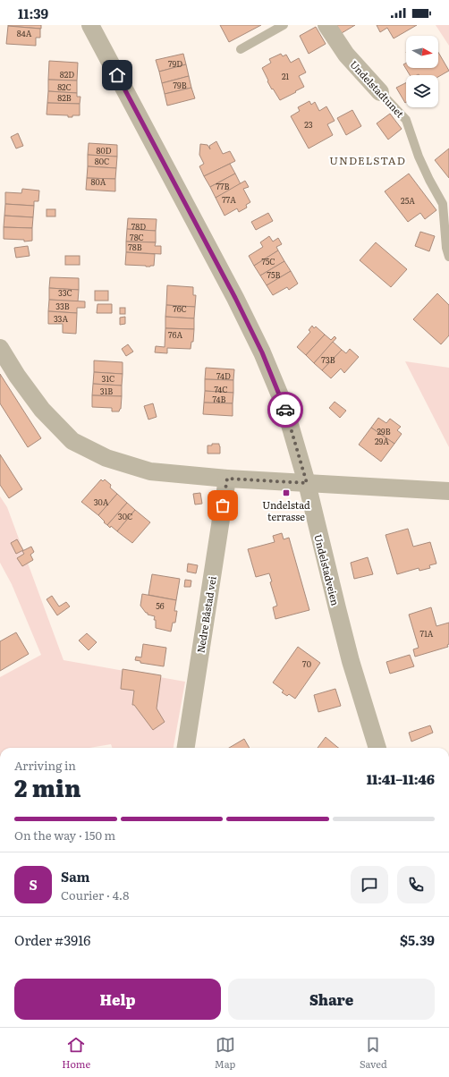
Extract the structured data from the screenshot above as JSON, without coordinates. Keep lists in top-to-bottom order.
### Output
{
  "streets": {
    "street": ["Undelstadtunet", "Undelstadveien", "Nedre Båstad vei"]
  },
  "districts": ["UNDELSTAD"],
  "places": {
    "transit": ["Undelstad terrasse"]
  },
  "house_numbers": [
    "84A",
    "79D",
    "82D",
    "21",
    "79B",
    "82C",
    "82B",
    "23",
    "80D",
    "80C",
    "80A",
    "77B",
    "77A",
    "25A",
    "78D",
    "78C",
    "78B",
    "75C",
    "75B",
    "33C",
    "33B",
    "76C",
    "33A",
    "76A",
    "73B",
    "74D",
    "31C",
    "74C",
    "31B",
    "74B",
    "29B",
    "29A",
    "30A",
    "30C",
    "56",
    "71A",
    "70"
  ],
  "north": "right",
  "page": {
    "status": "11:39",
    "heading": ["2 min", "Arriving in", "11:41–11:46"],
    "panel": [
      "Sam",
      "Courier · 4.8",
      "Order #3916",
      "$5.39"
    ],
    "bar": "On the way · 150 m",
    "round": "S",
    "buttons": ["Help", "Share"],
    "tabs": ["Home", "Map", "Saved"]
  }
}
